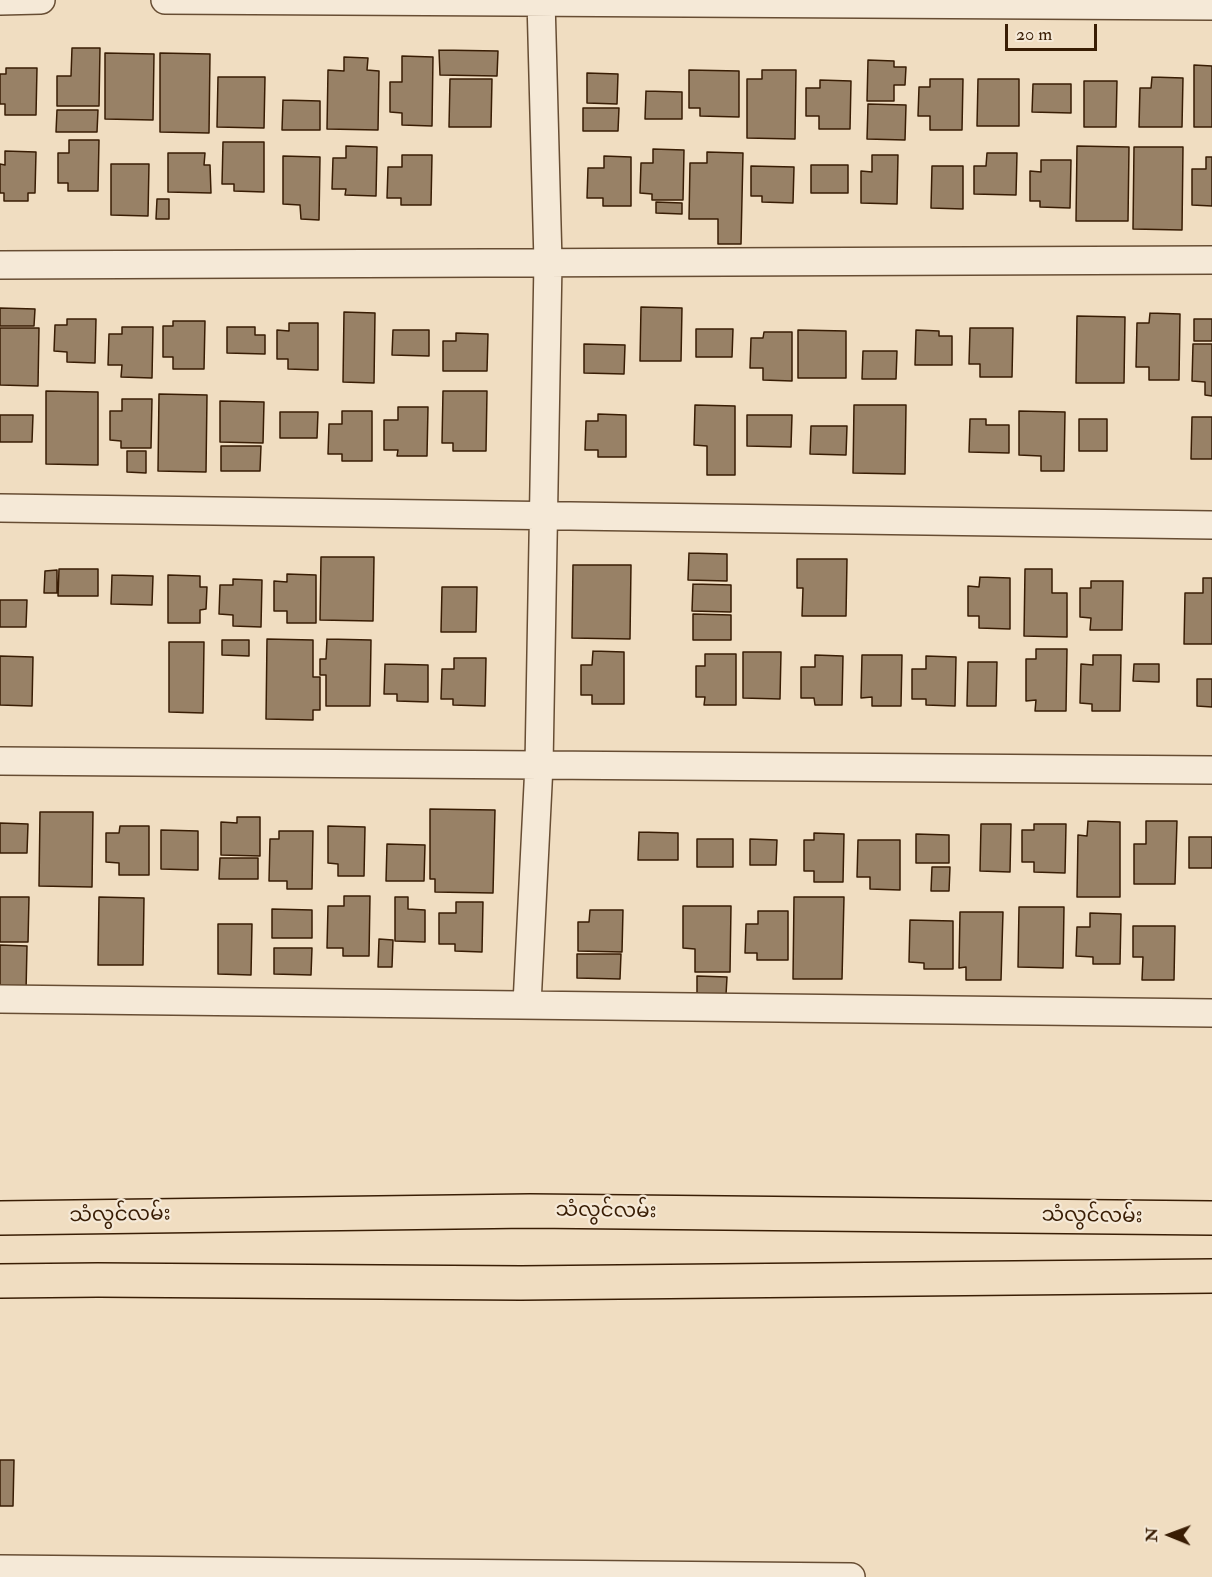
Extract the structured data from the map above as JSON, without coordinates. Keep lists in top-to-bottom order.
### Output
{
  "streets": {
    "main road": ["သံလွင်လမ်း"]
  },
  "scale_bar": "20 m",
  "north": "left"
}
